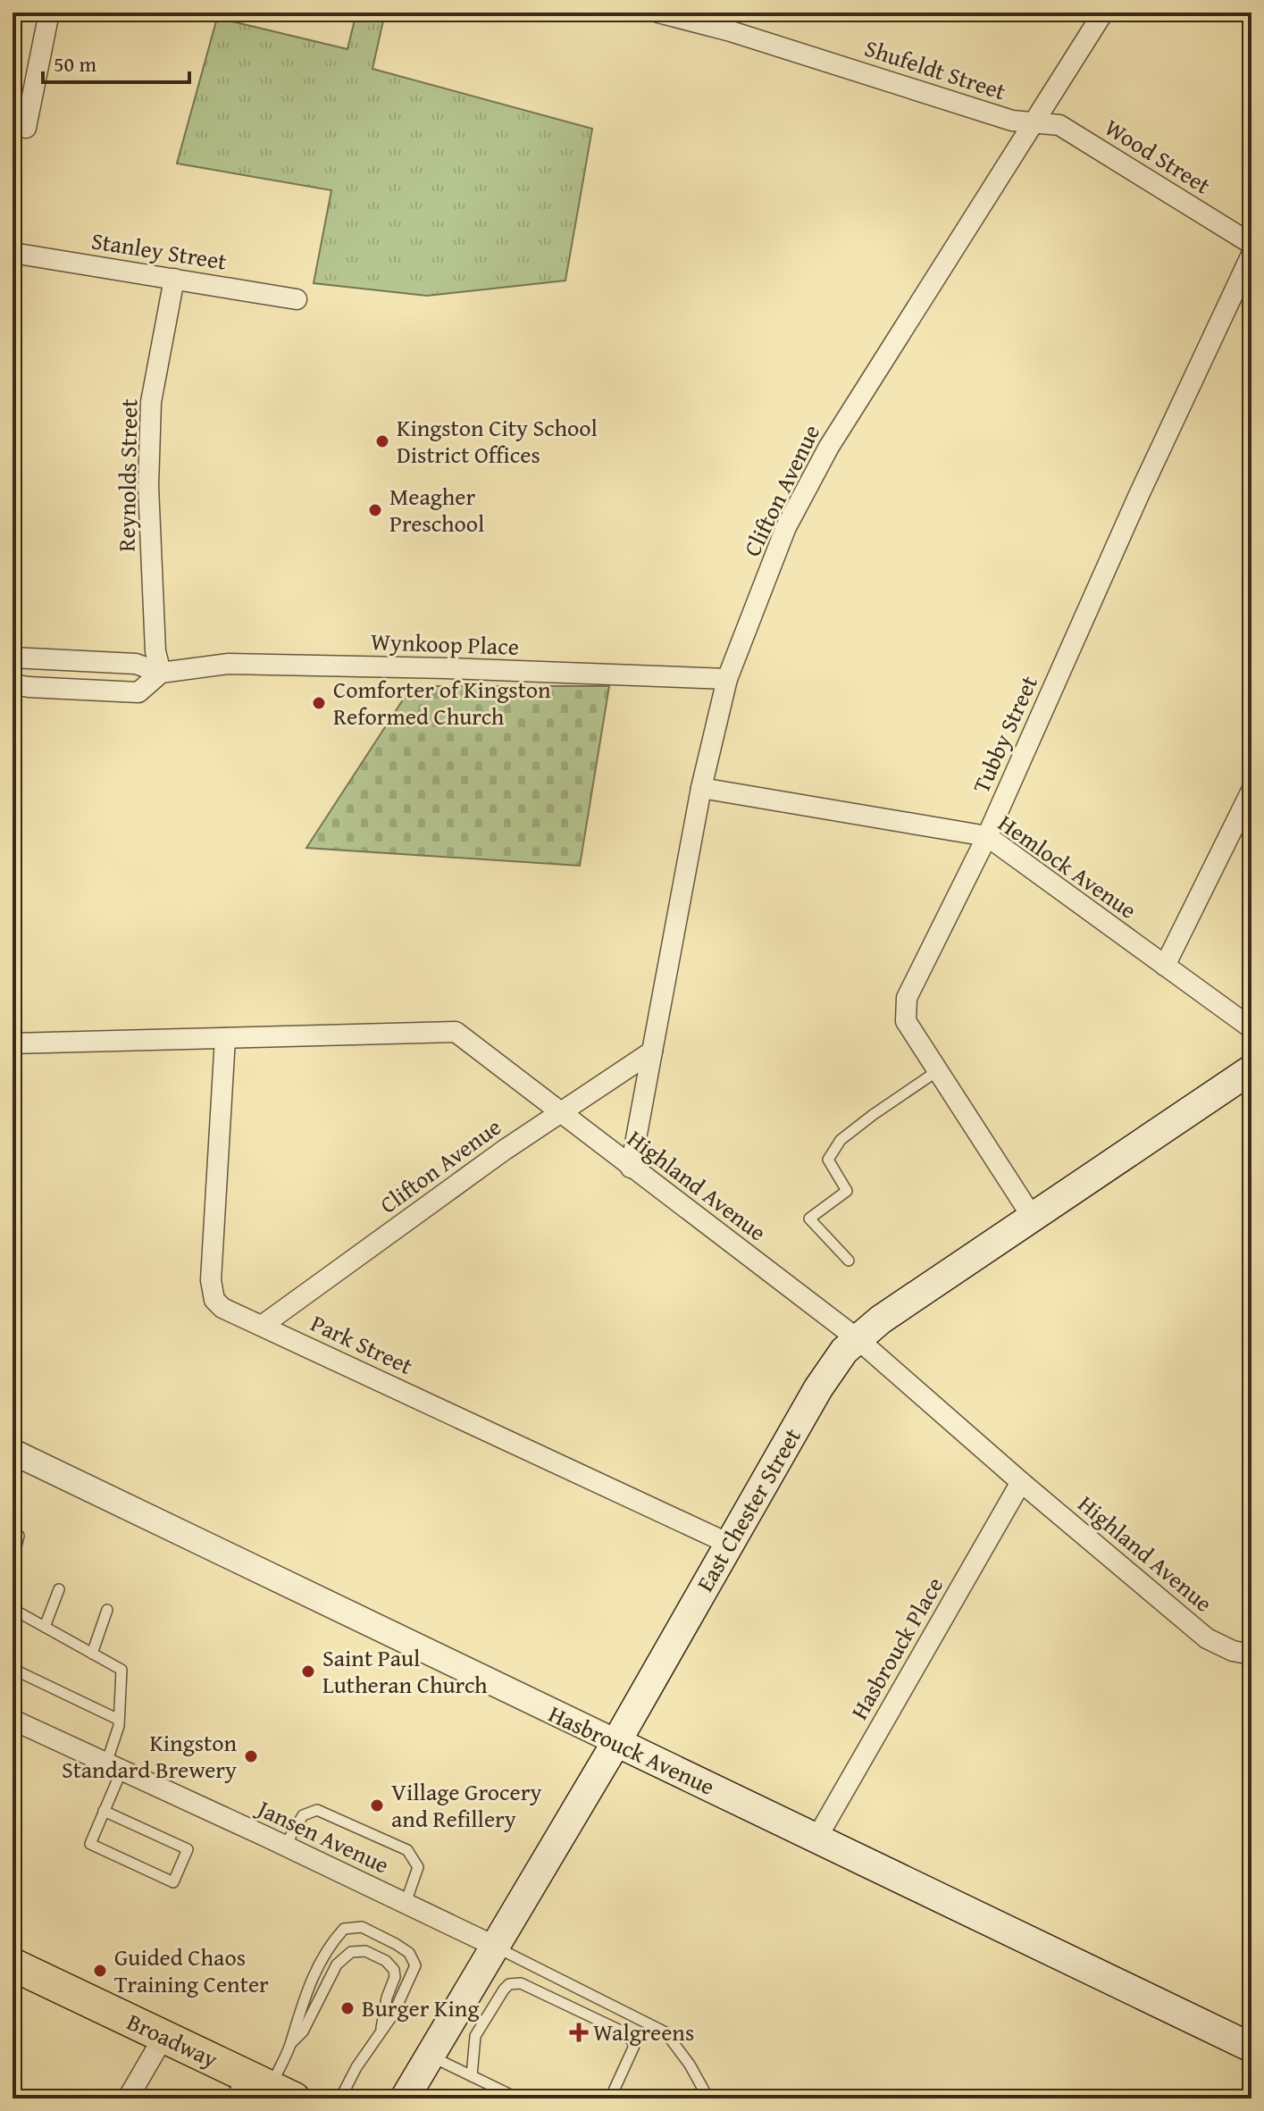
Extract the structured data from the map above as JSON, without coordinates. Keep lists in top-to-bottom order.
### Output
{
  "streets": {
    "highway": ["Broadway"],
    "main road": ["East Chester Street", "Hasbrouck Avenue"],
    "street": [
      "Shufeldt Street",
      "Wood Street",
      "Stanley Street",
      "Reynolds Street",
      "Clifton Avenue",
      "Wynkoop Place",
      "Tubby Street",
      "Hemlock Avenue",
      "Highland Avenue",
      "Park Street",
      "Hasbrouck Place",
      "Jansen Avenue"
    ]
  },
  "crossings": [
    ["Shufeldt Street", "Wood Street"],
    ["Shufeldt Street", "Clifton Avenue"],
    ["Wood Street", "Clifton Avenue"],
    ["Stanley Street", "Reynolds Street"],
    ["Reynolds Street", "Wynkoop Place"],
    ["Clifton Avenue", "Wynkoop Place"],
    ["Clifton Avenue", "Hemlock Avenue"],
    ["Clifton Avenue", "Highland Avenue"],
    ["Clifton Avenue", "Park Street"],
    ["Tubby Street", "Hemlock Avenue"],
    ["Tubby Street", "East Chester Street"],
    ["Highland Avenue", "Park Street"],
    ["Highland Avenue", "East Chester Street"],
    ["Highland Avenue", "Hasbrouck Place"],
    ["Park Street", "East Chester Street"],
    ["East Chester Street", "Hasbrouck Avenue"],
    ["East Chester Street", "Jansen Avenue"],
    ["Hasbrouck Place", "Hasbrouck Avenue"]
  ],
  "places": {
    "other": [
      "Kingston City School District Offices",
      "Meagher Preschool",
      "Comforter of Kingston Reformed Church",
      "Saint Paul Lutheran Church",
      "Kingston Standard Brewery",
      "Village Grocery and Refillery",
      "Guided Chaos Training Center",
      "Burger King"
    ],
    "health": ["Walgreens"]
  },
  "scale_bar": "50 m"
}
